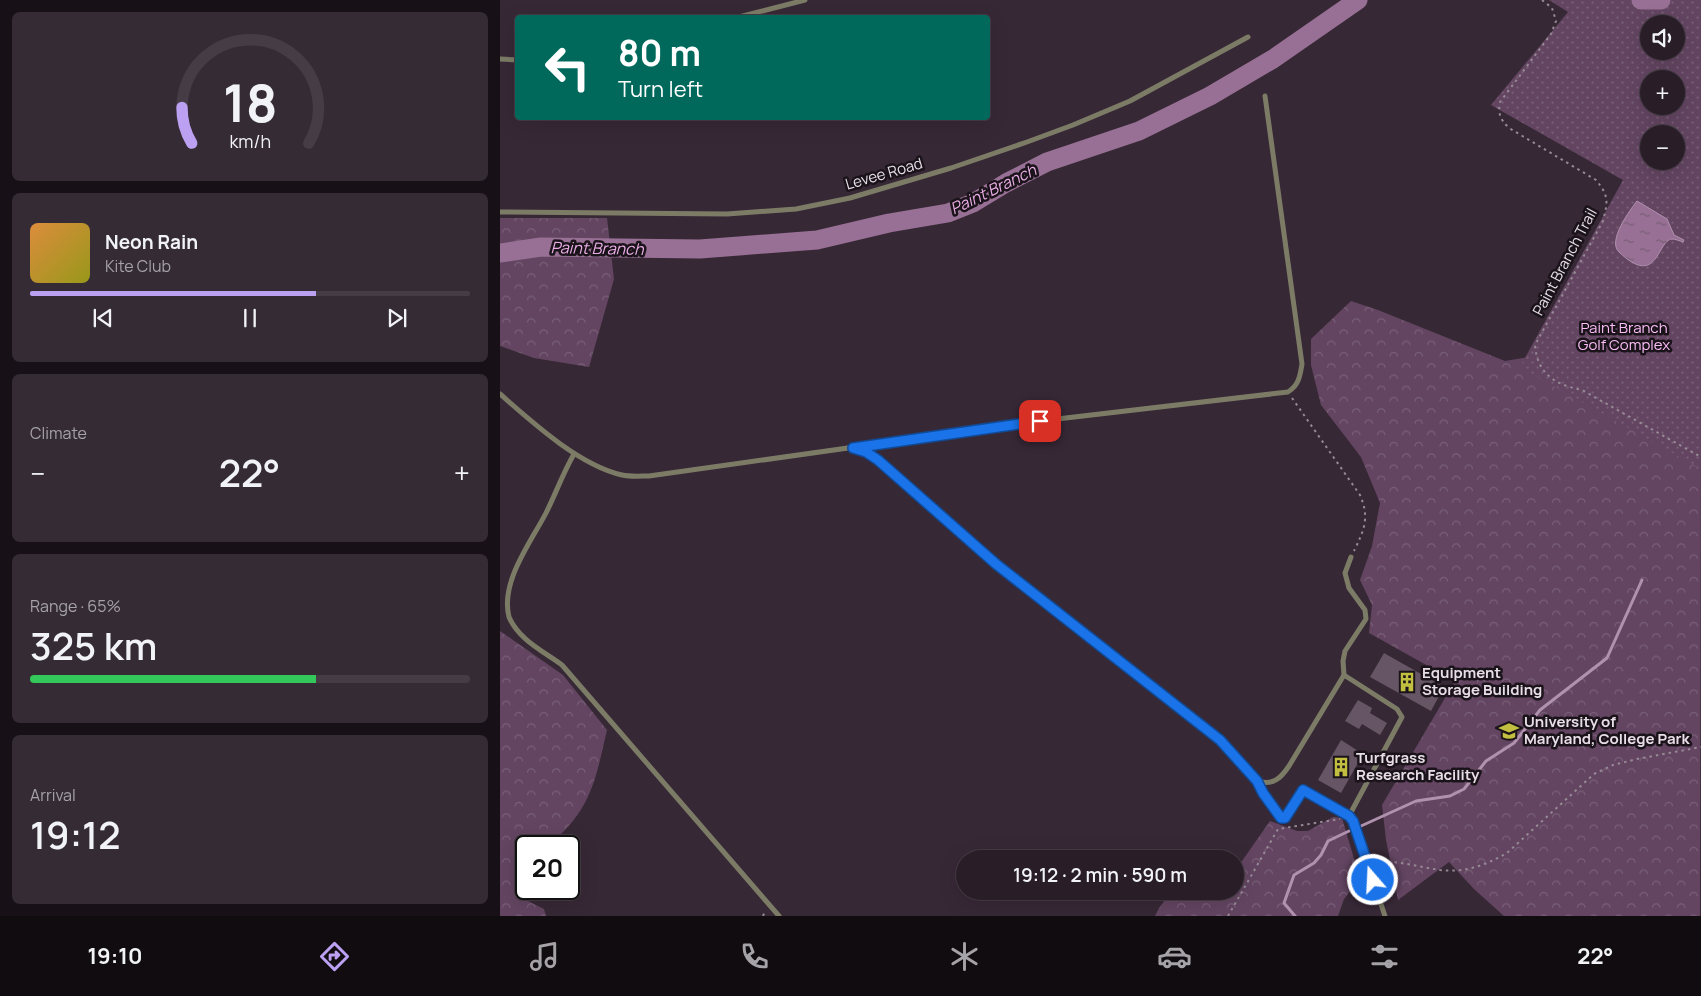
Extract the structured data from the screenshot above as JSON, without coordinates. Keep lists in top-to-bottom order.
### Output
{
  "streets": {
    "lane": ["Levee Road"],
    "path": ["Paint Branch Trail"]
  },
  "water": ["Paint Branch"],
  "parks": ["Paint Branch Golf Complex"],
  "places": {
    "building": ["Equipment Storage Building", "Turfgrass Research Facility"],
    "school or university": ["University of Maryland, College Park"]
  },
  "page": {
    "map_buttons": ["+", "−"],
    "turn": ["80 m", "Turn left"],
    "song": ["Neon Rain", "Kite Club"],
    "tile": [
      "Climate",
      ["Range · 65%", "325 km"],
      ["Arrival", "19:12"]
    ],
    "heat": ["−", "22°", "+"],
    "limit": "20",
    "trip": "19:12 · 2 min · 590 m",
    "tabs": ["19:10", "22°"],
    "gauge": ["18", "km/h"]
  }
}
